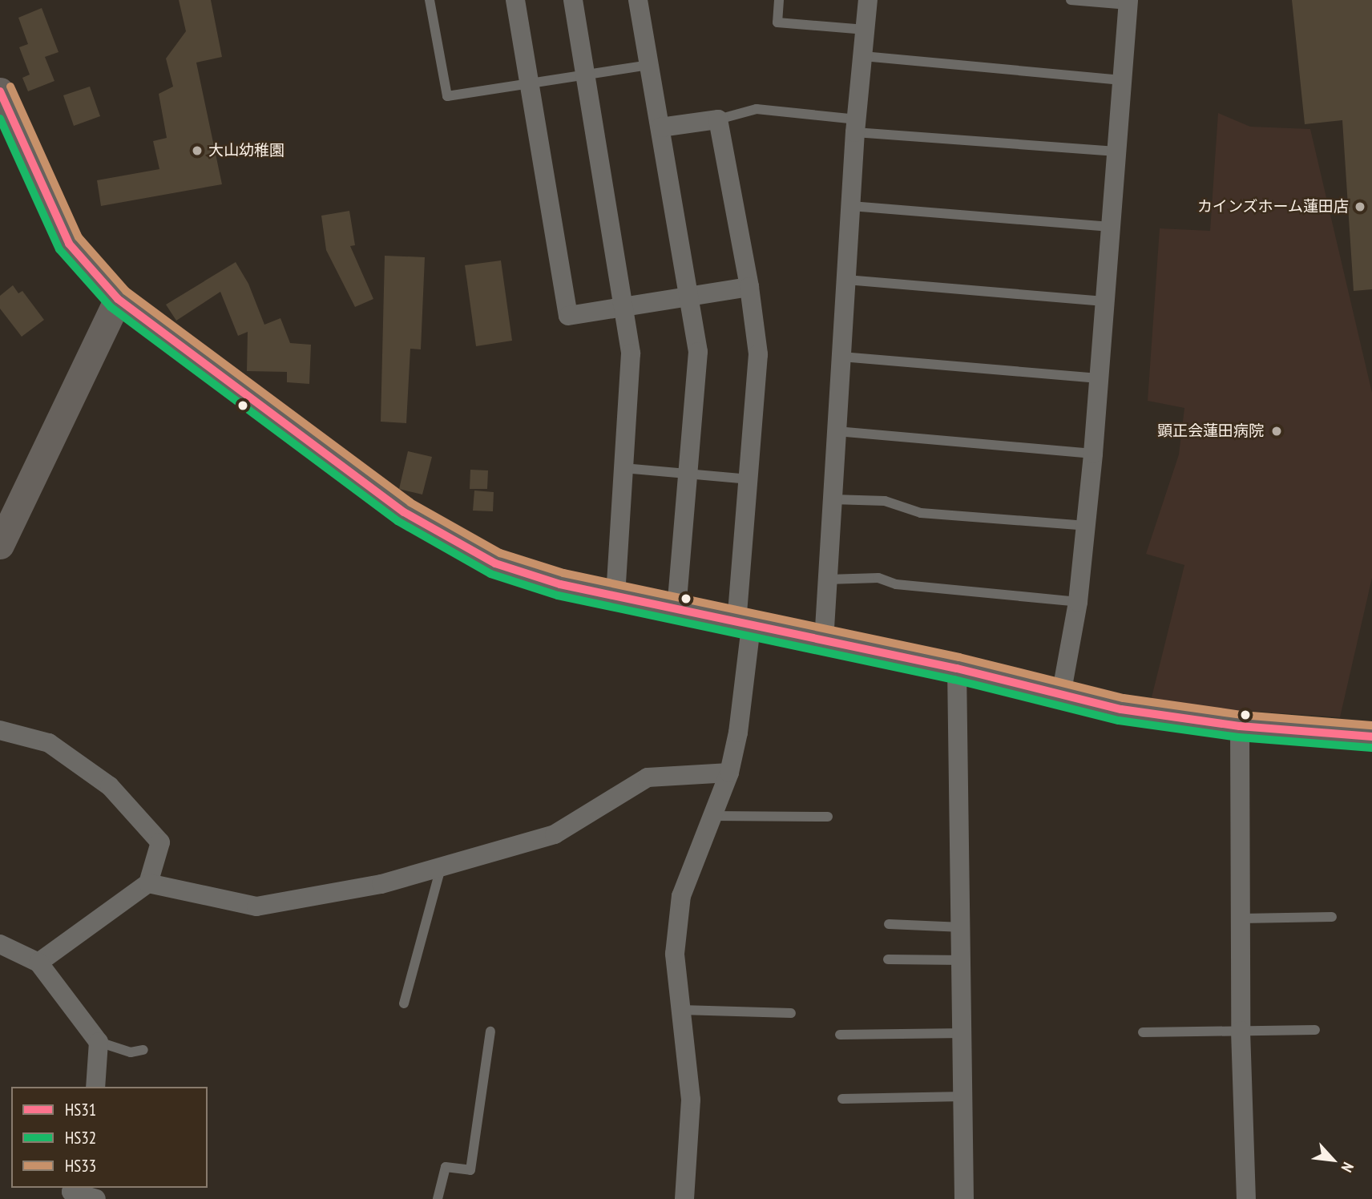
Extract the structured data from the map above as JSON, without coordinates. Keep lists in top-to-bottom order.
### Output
{
  "places": ["大山幼稚園", "カインズホーム蓮田店", "顕正会蓮田病院"],
  "lines": ["transit line HS33", "transit line HS31", "transit line HS32"],
  "legend": ["HS31", "HS32", "HS33"],
  "north": "bottom right"
}
